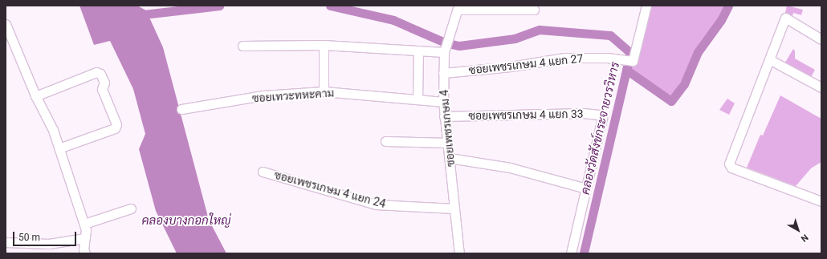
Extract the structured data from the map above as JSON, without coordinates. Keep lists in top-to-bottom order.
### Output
{
  "streets": {
    "street": [
      "ซอยเพชรเกษม 4 แยก 27",
      "ซอยเทวะทหะคาม",
      "ซอยเพชรเกษม 4 แยก 33",
      "ซอยเพชรเกษม 4",
      "ซอยเพชรเกษม 4 แยก 24"
    ]
  },
  "crossings": [
    ["ซอยเพชรเกษม 4 แยก 27", "ซอยเพชรเกษม 4"],
    ["ซอยเทวะทหะคาม", "ซอยเพชรเกษม 4"],
    ["ซอยเพชรเกษม 4 แยก 33", "ซอยเพชรเกษม 4"],
    ["ซอยเพชรเกษม 4", "ซอยเพชรเกษม 4 แยก 24"]
  ],
  "water": ["คลองวัดสังข์กระจายวรวิหาร", "คลองบางกอกใหญ่"],
  "scale_bar": "50 m",
  "north": "bottom right"
}
